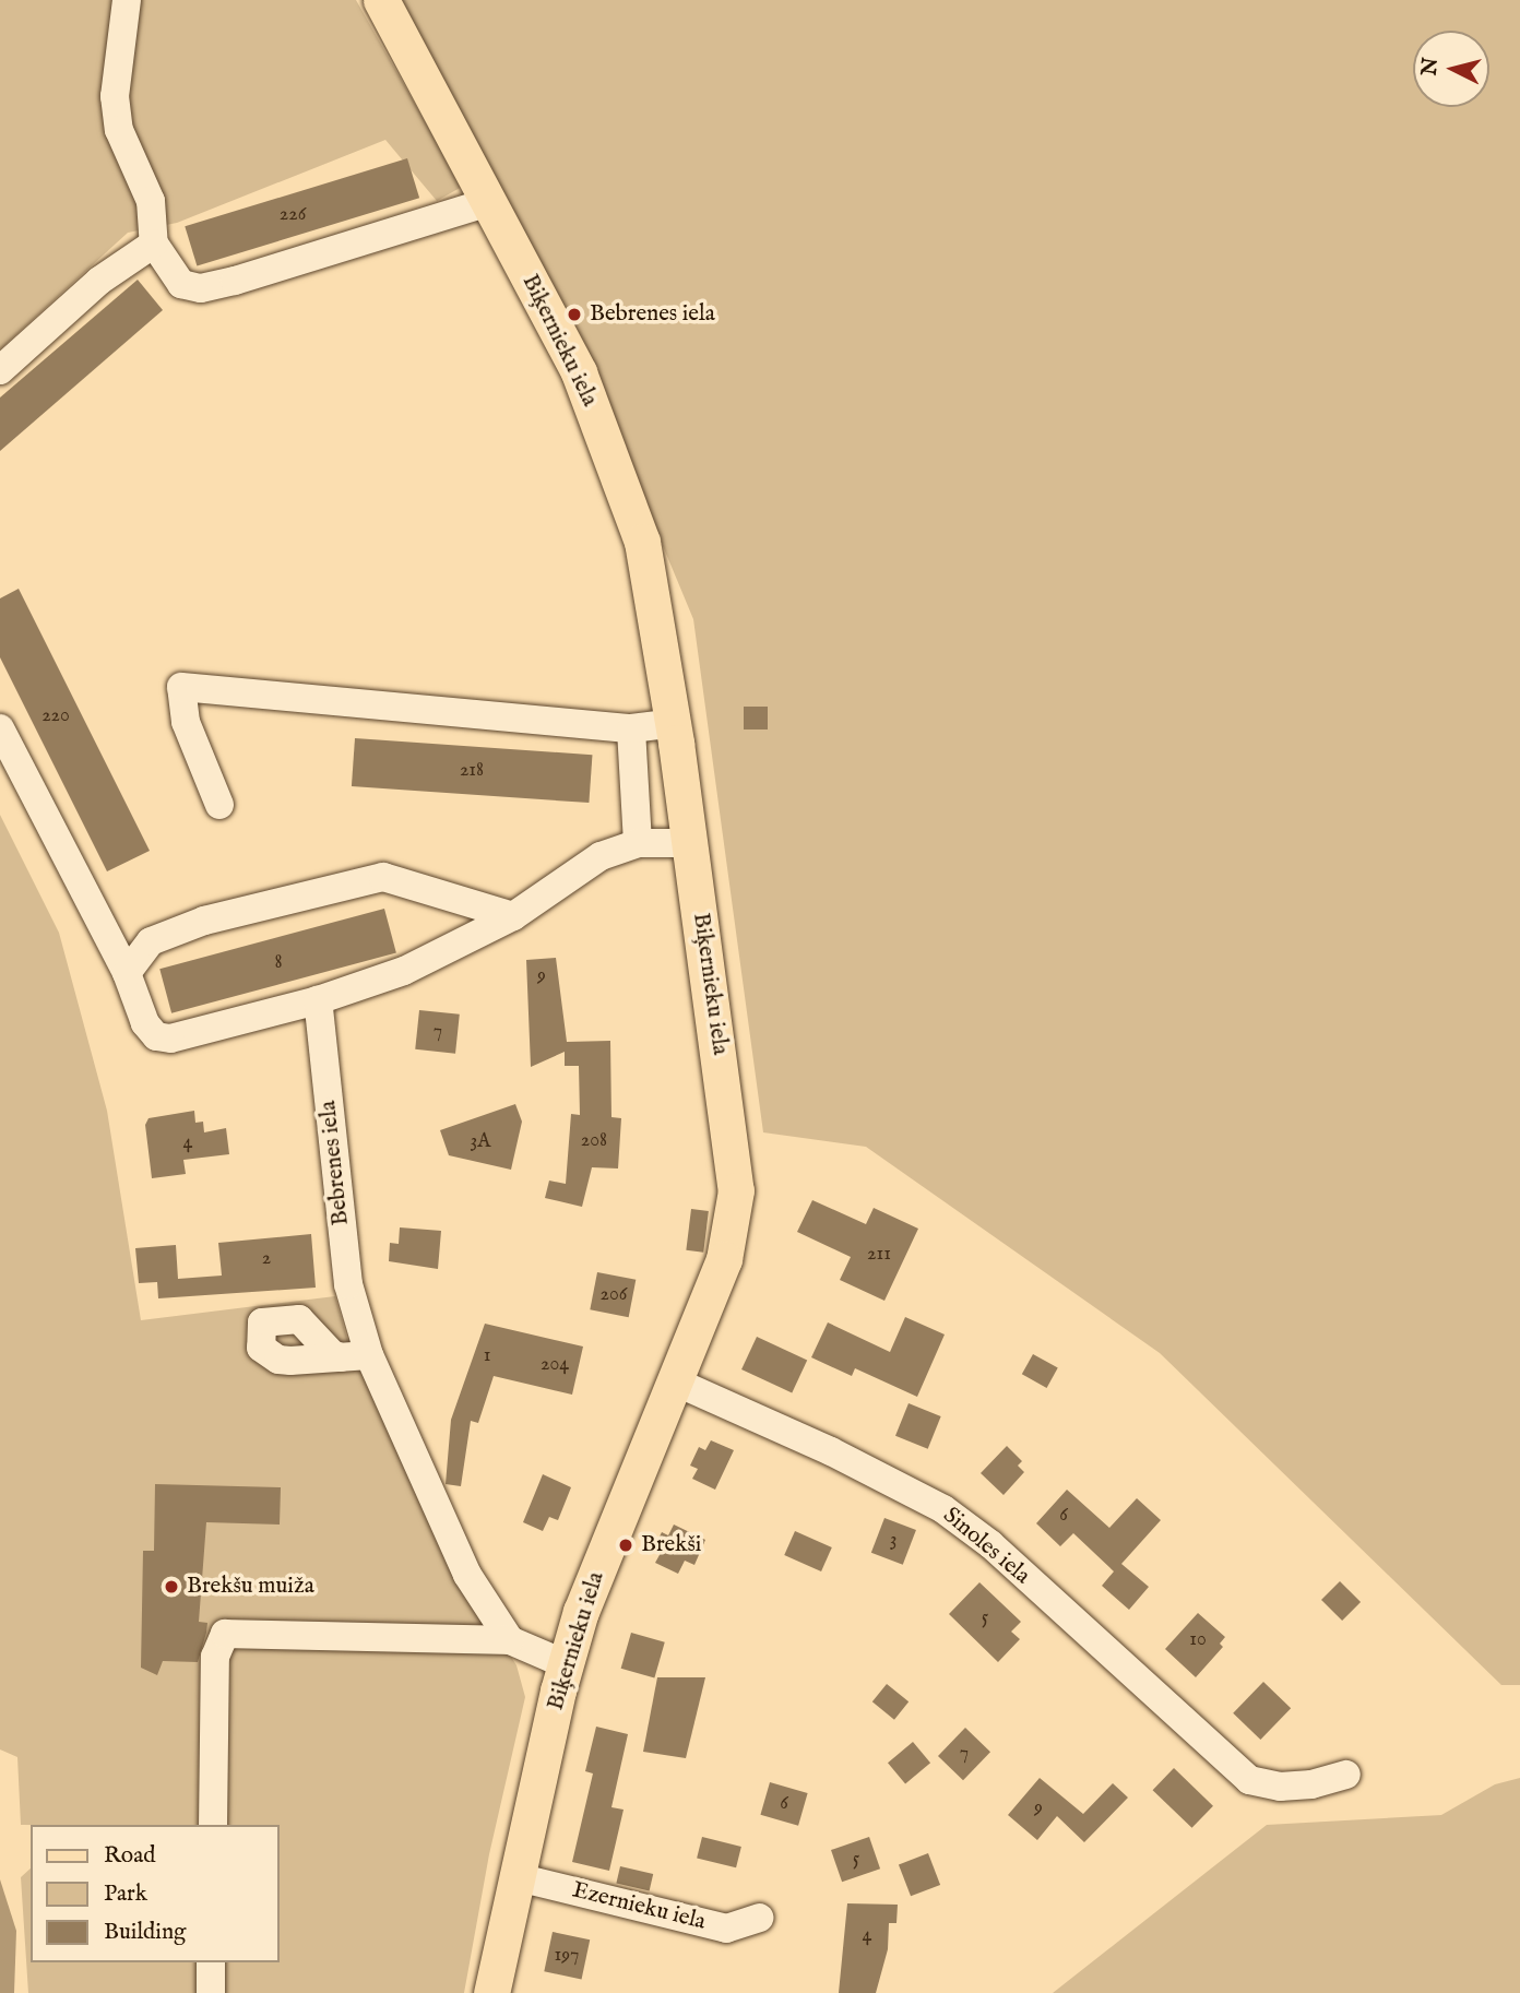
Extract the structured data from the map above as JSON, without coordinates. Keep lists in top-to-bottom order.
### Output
{
  "streets": {
    "main road": ["Biķernieku iela"],
    "street": ["Bebrenes iela", "Sinoles iela", "Ezernieku iela"]
  },
  "crossings": [
    ["Biķernieku iela", "Sinoles iela"],
    ["Biķernieku iela", "Ezernieku iela"]
  ],
  "places": ["Bebrenes iela", "Brekši", "Brekšu muiža"],
  "house_numbers": [
    "226",
    "220",
    "218",
    "8",
    "9",
    "7",
    "208",
    "3A",
    "4",
    "211",
    "2",
    "206",
    "1",
    "204",
    "6",
    "3",
    "5",
    "10",
    "7",
    "6",
    "9",
    "5",
    "4",
    "197"
  ],
  "legend": ["Road", "Park", "Building"],
  "north": "left"
}
